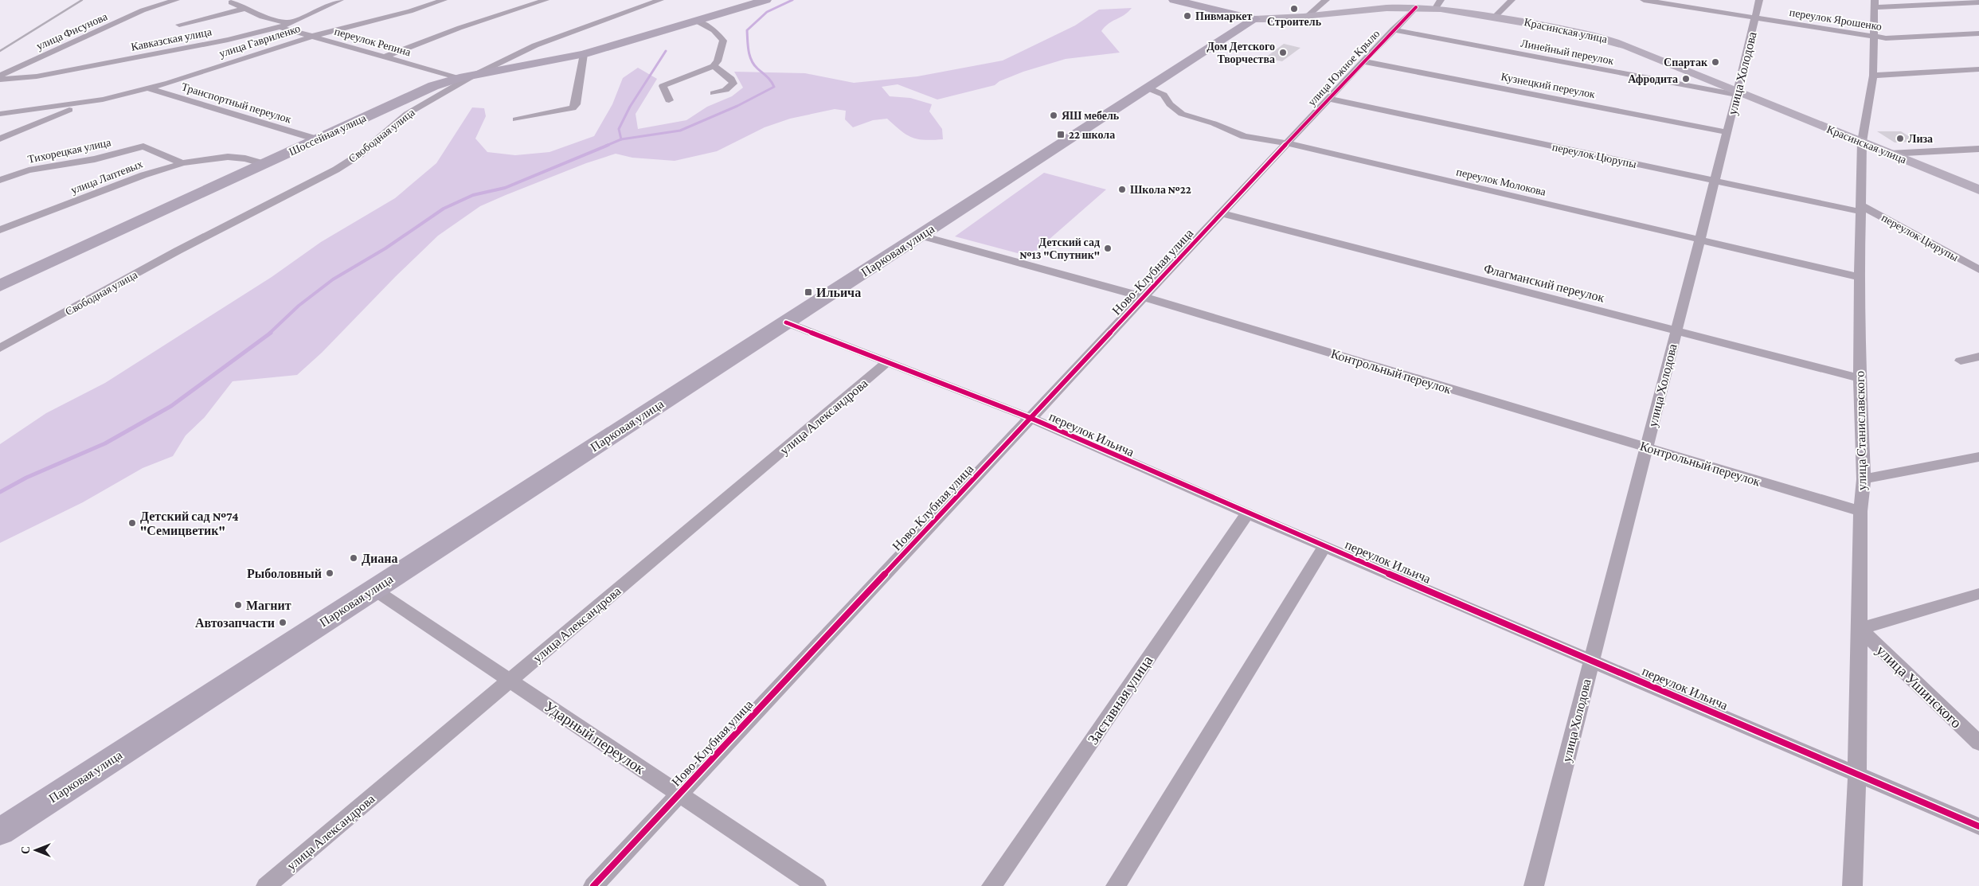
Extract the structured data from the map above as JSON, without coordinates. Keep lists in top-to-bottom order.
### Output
{
  "streets": {
    "main road": [
      "Красинская улица",
      "Шоссейная улица",
      "Свободная улица",
      "Парковая улица"
    ],
    "street": [
      "переулок Ярошенко",
      "улица Фисунова",
      "Кавказская улица",
      "улица Гавриленко",
      "переулок Репина",
      "Линейный переулок",
      "улица Южное Крыло",
      "улица Холодова",
      "Кузнецкий переулок",
      "Транспортный переулок",
      "Тихорецкая улица",
      "переулок Цюрупы",
      "улица Лаптевых",
      "переулок Молокова",
      "Ново-Клубная улица",
      "Флагманский переулок",
      "Контрольный переулок",
      "улица Александрова",
      "улица Станиславского",
      "переулок Ильича",
      "улица Ушинского",
      "Заставная улица",
      "Ударный переулок"
    ]
  },
  "crossings": [
    ["переулок Ярошенко", "улица Холодова"],
    ["переулок Ярошенко", "улица Станиславского"],
    ["Красинская улица", "Линейный переулок"],
    ["Красинская улица", "улица Южное Крыло"],
    ["Красинская улица", "улица Холодова"],
    ["Красинская улица", "Парковая улица"],
    ["Красинская улица", "улица Станиславского"],
    ["Кавказская улица", "переулок Репина"],
    ["улица Гавриленко", "переулок Репина"],
    ["улица Гавриленко", "Транспортный переулок"],
    ["переулок Репина", "Шоссейная улица"],
    ["переулок Репина", "Свободная улица"],
    ["Линейный переулок", "улица Южное Крыло"],
    ["Линейный переулок", "улица Холодова"],
    ["улица Южное Крыло", "Кузнецкий переулок"],
    ["улица Южное Крыло", "переулок Цюрупы"],
    ["улица Южное Крыло", "переулок Молокова"],
    ["улица Южное Крыло", "Ново-Клубная улица"],
    ["улица Холодова", "Кузнецкий переулок"],
    ["улица Холодова", "переулок Цюрупы"],
    ["улица Холодова", "переулок Молокова"],
    ["улица Холодова", "Флагманский переулок"],
    ["улица Холодова", "Контрольный переулок"],
    ["улица Холодова", "переулок Ильича"],
    ["Транспортный переулок", "Шоссейная улица"],
    ["Шоссейная улица", "Свободная улица"],
    ["Тихорецкая улица", "улица Лаптевых"],
    ["переулок Цюрупы", "улица Станиславского"],
    ["переулок Молокова", "Парковая улица"],
    ["переулок Молокова", "Ново-Клубная улица"],
    ["переулок Молокова", "улица Станиславского"],
    ["Парковая улица", "Контрольный переулок"],
    ["Парковая улица", "переулок Ильича"],
    ["Парковая улица", "Ударный переулок"],
    ["Ново-Клубная улица", "Флагманский переулок"],
    ["Ново-Клубная улица", "Контрольный переулок"],
    ["Ново-Клубная улица", "переулок Ильича"],
    ["Ново-Клубная улица", "Ударный переулок"],
    ["Флагманский переулок", "улица Станиславского"],
    ["Контрольный переулок", "улица Станиславского"],
    ["улица Александрова", "переулок Ильича"],
    ["улица Александрова", "Ударный переулок"],
    ["улица Станиславского", "переулок Ильича"],
    ["улица Станиславского", "улица Ушинского"],
    ["переулок Ильича", "Заставная улица"]
  ],
  "places": {
    "other": [
      "Строитель",
      "Пивмаркет",
      "Дом Детского Творчества",
      "Спартак",
      "Афродита",
      "ЯШ мебель",
      "Лиза",
      "Школа №22",
      "Детский сад №13 \"Спутник\"",
      "Детский сад №74 \"Семицветик\"",
      "Диана",
      "Рыболовный",
      "Магнит",
      "Автозапчасти"
    ],
    "transit": ["22 школа", "Ильича"]
  },
  "north": "left"
}
